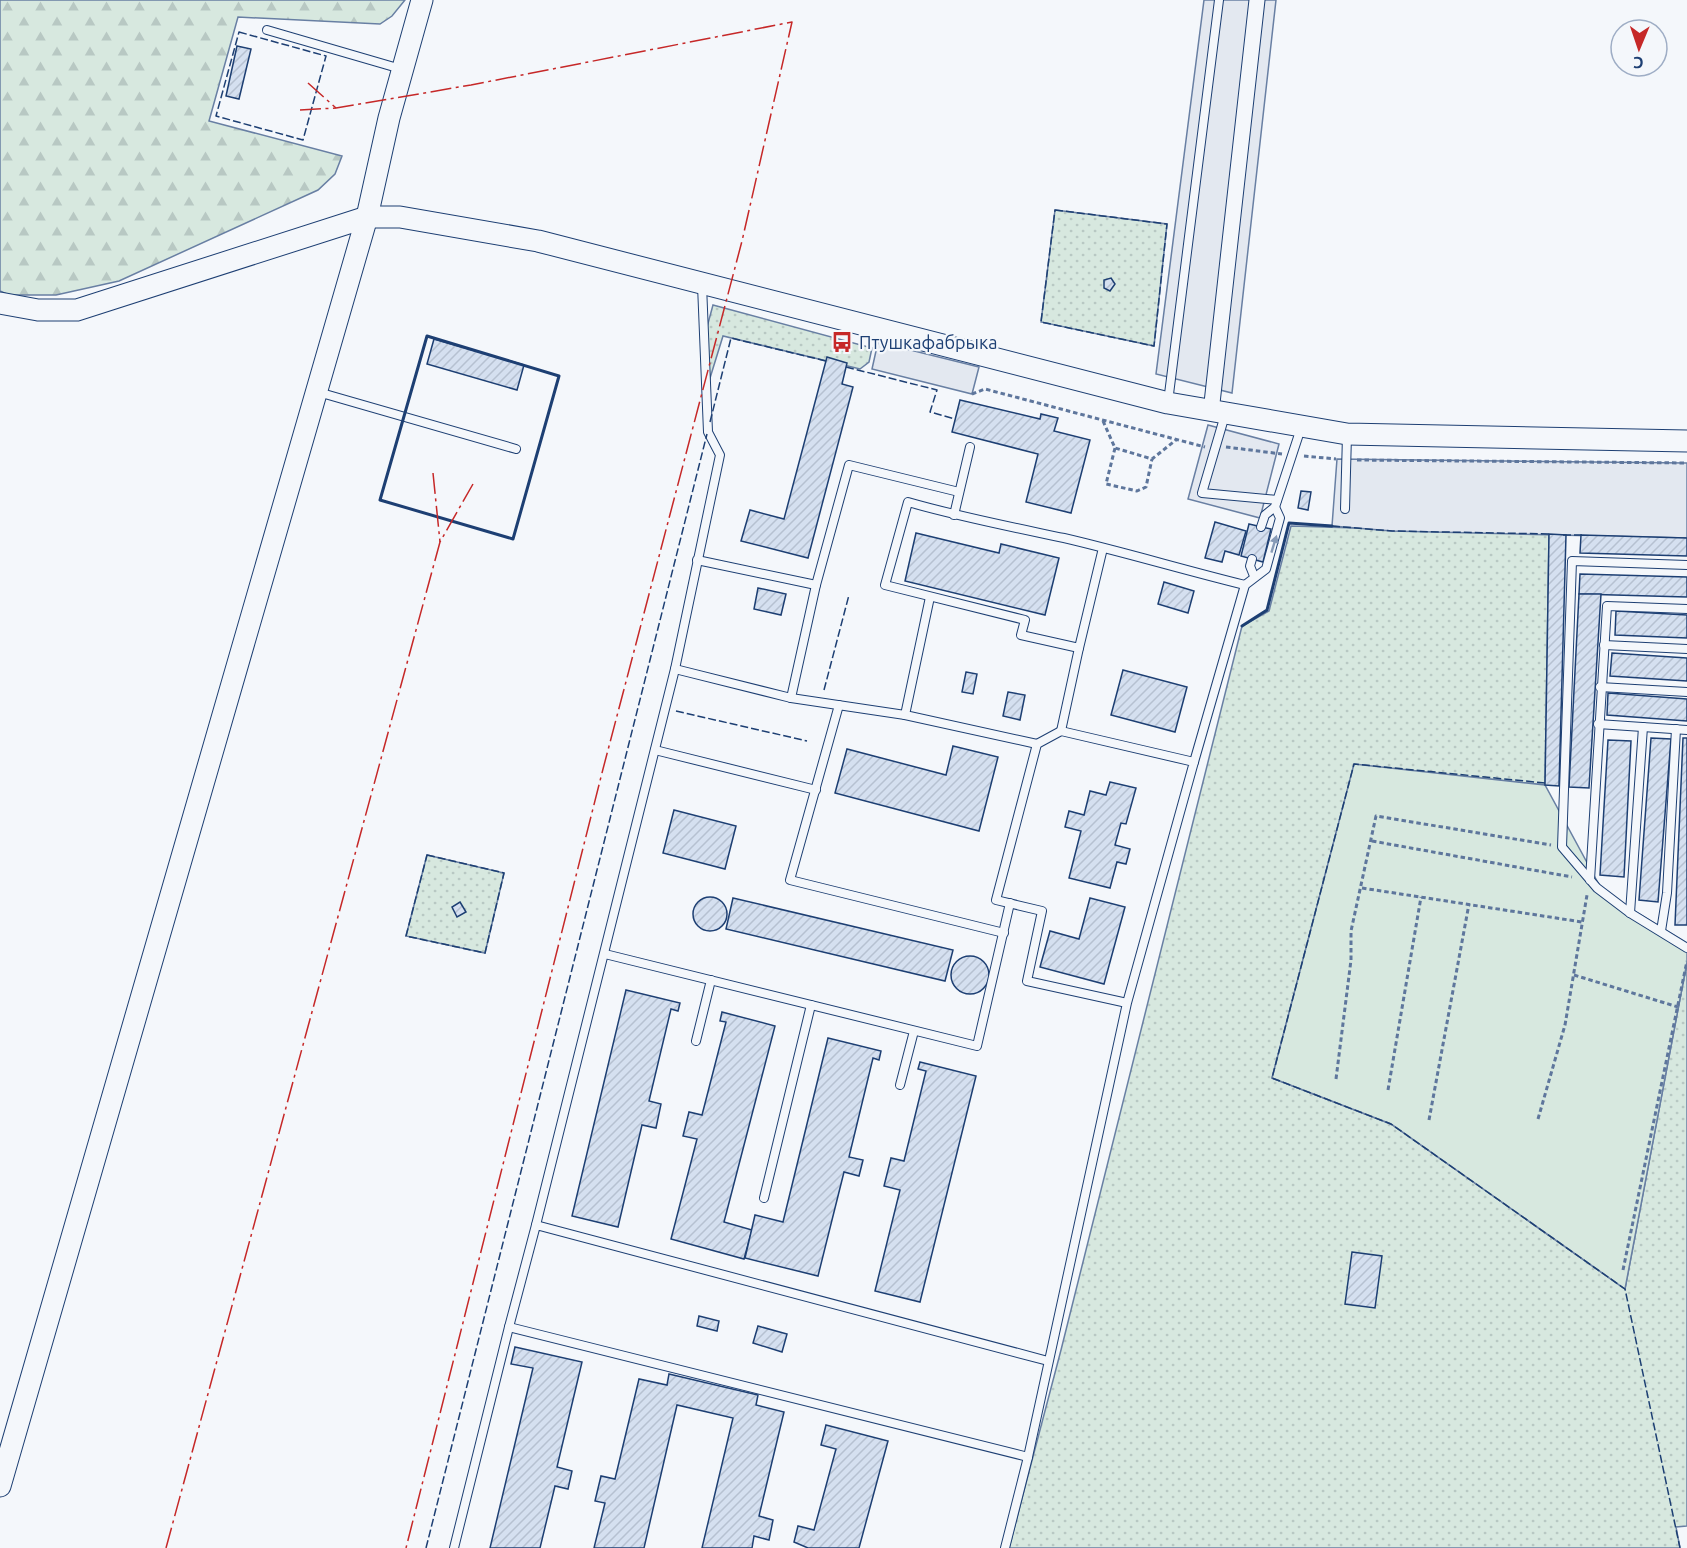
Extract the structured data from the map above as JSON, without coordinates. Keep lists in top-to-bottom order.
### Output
{
  "places": {
    "bus stop": ["Птушкафабрыка"]
  },
  "north": "bottom"
}
